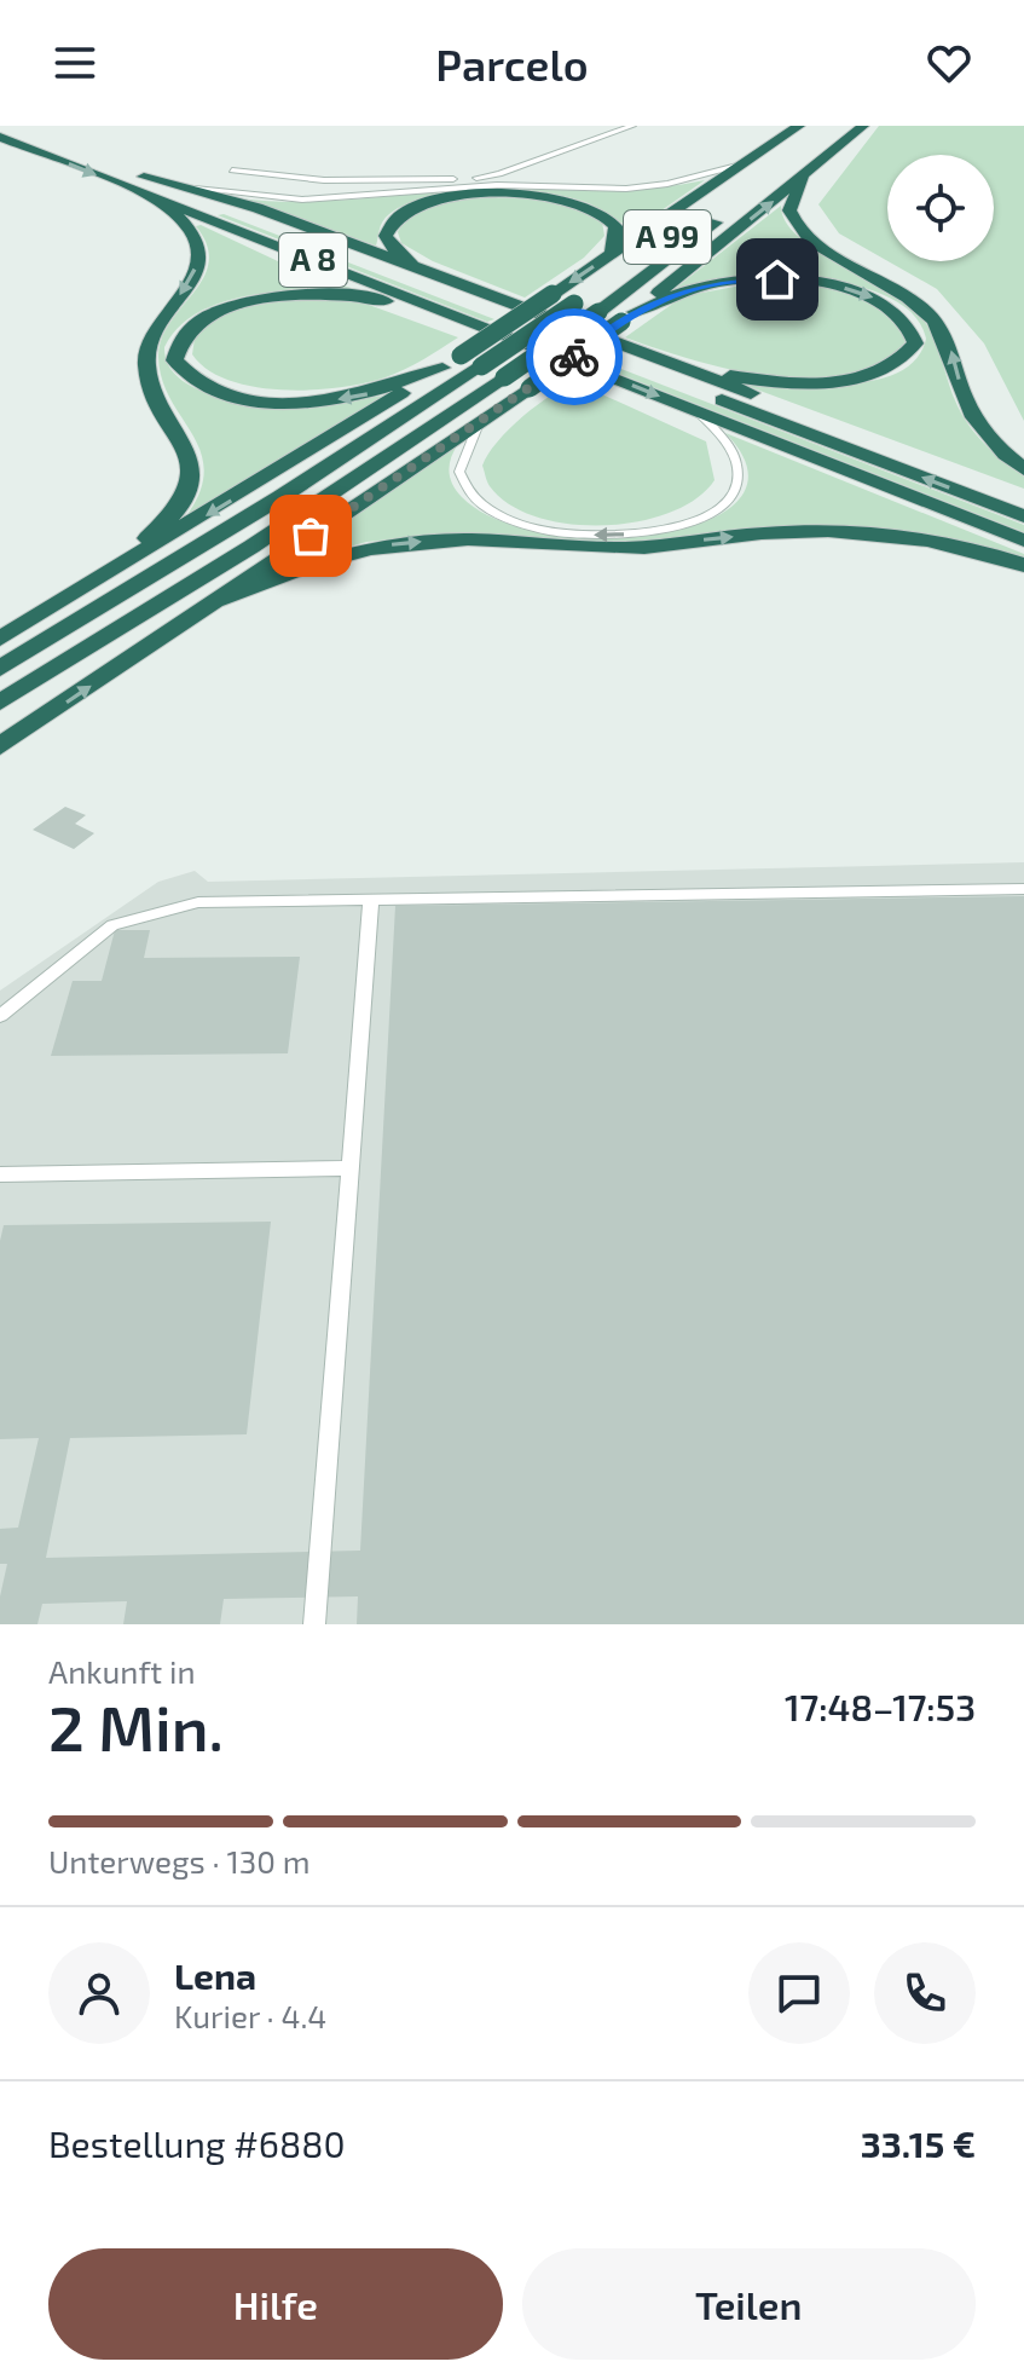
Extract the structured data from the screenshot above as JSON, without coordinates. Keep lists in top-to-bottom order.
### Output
{
  "streets": {
    "highway": ["A 99", "A 8"]
  },
  "page": {
    "header": "Parcelo",
    "heading": ["2 Min.", "Ankunft in", "17:48–17:53"],
    "panel": [
      "Lena",
      "Kurier · 4.4",
      "Bestellung #6880",
      "33.15 €"
    ],
    "bar": "Unterwegs · 130 m",
    "buttons": ["Hilfe", "Teilen"]
  }
}
